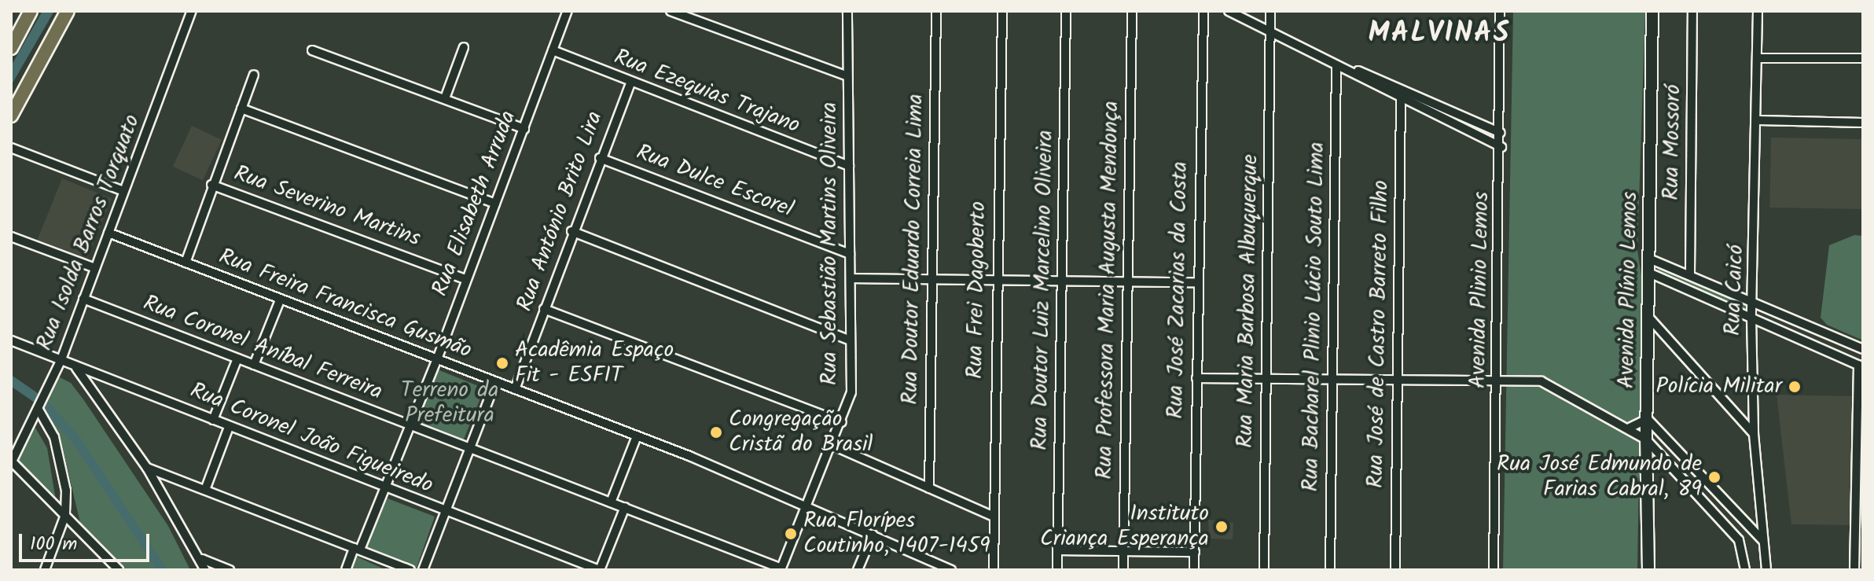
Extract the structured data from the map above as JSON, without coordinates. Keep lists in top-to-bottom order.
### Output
{
  "streets": {
    "main road": ["Avenida Plínio Lemos"],
    "street": [
      "Rua Ezequias Trajano",
      "Rua Mossoró",
      "Rua Dulce Escorel",
      "Rua Elisabeth Arruda",
      "Rua Severino Martins",
      "Rua António Brito Lira",
      "Rua Isolda Barros Torquato",
      "Rua Sebastião Martins Oliveira",
      "Rua Doutor Eduardo Correia Lima",
      "Rua Frei Dagoberto",
      "Rua Doutor Luiz Marcelino Oliveira",
      "Rua Professora Maria Augusta Mendonça",
      "Rua José Zacarias da Costa",
      "Avenida Plinio Lemos",
      "Rua Caicó",
      "Rua Maria Barbosa Albuquerque",
      "Rua Freira Francisca Gusmão",
      "Rua Bacharel Plinio Lúcio Souto Lima",
      "Rua José de Castro Barreto Filho",
      "Rua Coronel Aníbal Ferreira",
      "Rua Coronel João Figueiredo"
    ]
  },
  "crossings": [
    ["Rua Ezequias Trajano", "Rua Elisabeth Arruda"],
    ["Rua Ezequias Trajano", "Rua António Brito Lira"],
    ["Rua Ezequias Trajano", "Rua Sebastião Martins Oliveira"],
    ["Rua Dulce Escorel", "Rua António Brito Lira"],
    ["Rua Dulce Escorel", "Rua Sebastião Martins Oliveira"],
    ["Rua Elisabeth Arruda", "Rua Severino Martins"],
    ["Rua Elisabeth Arruda", "Rua Freira Francisca Gusmão"],
    ["Rua Elisabeth Arruda", "Rua Coronel Aníbal Ferreira"],
    ["Rua Elisabeth Arruda", "Rua Coronel João Figueiredo"],
    ["Rua António Brito Lira", "Rua Freira Francisca Gusmão"],
    ["Rua Isolda Barros Torquato", "Rua Freira Francisca Gusmão"],
    ["Rua Isolda Barros Torquato", "Rua Coronel Aníbal Ferreira"],
    ["Rua Isolda Barros Torquato", "Rua Coronel João Figueiredo"],
    ["Rua Sebastião Martins Oliveira", "Rua Freira Francisca Gusmão"],
    ["Rua Sebastião Martins Oliveira", "Rua Coronel Aníbal Ferreira"]
  ],
  "districts": ["MALVINAS"],
  "parks": ["Terreno da Prefeitura"],
  "places": [
    "Acadêmia Espaço Fit - ESFIT",
    "Polícia Militar",
    "Congregação Cristã do Brasil",
    "Rua José Edmundo de Farias Cabral, 89",
    "Instituto Criança Esperança",
    "Rua Florípes Coutinho, 1407-1459"
  ],
  "scale_bar": "100 m"
}
